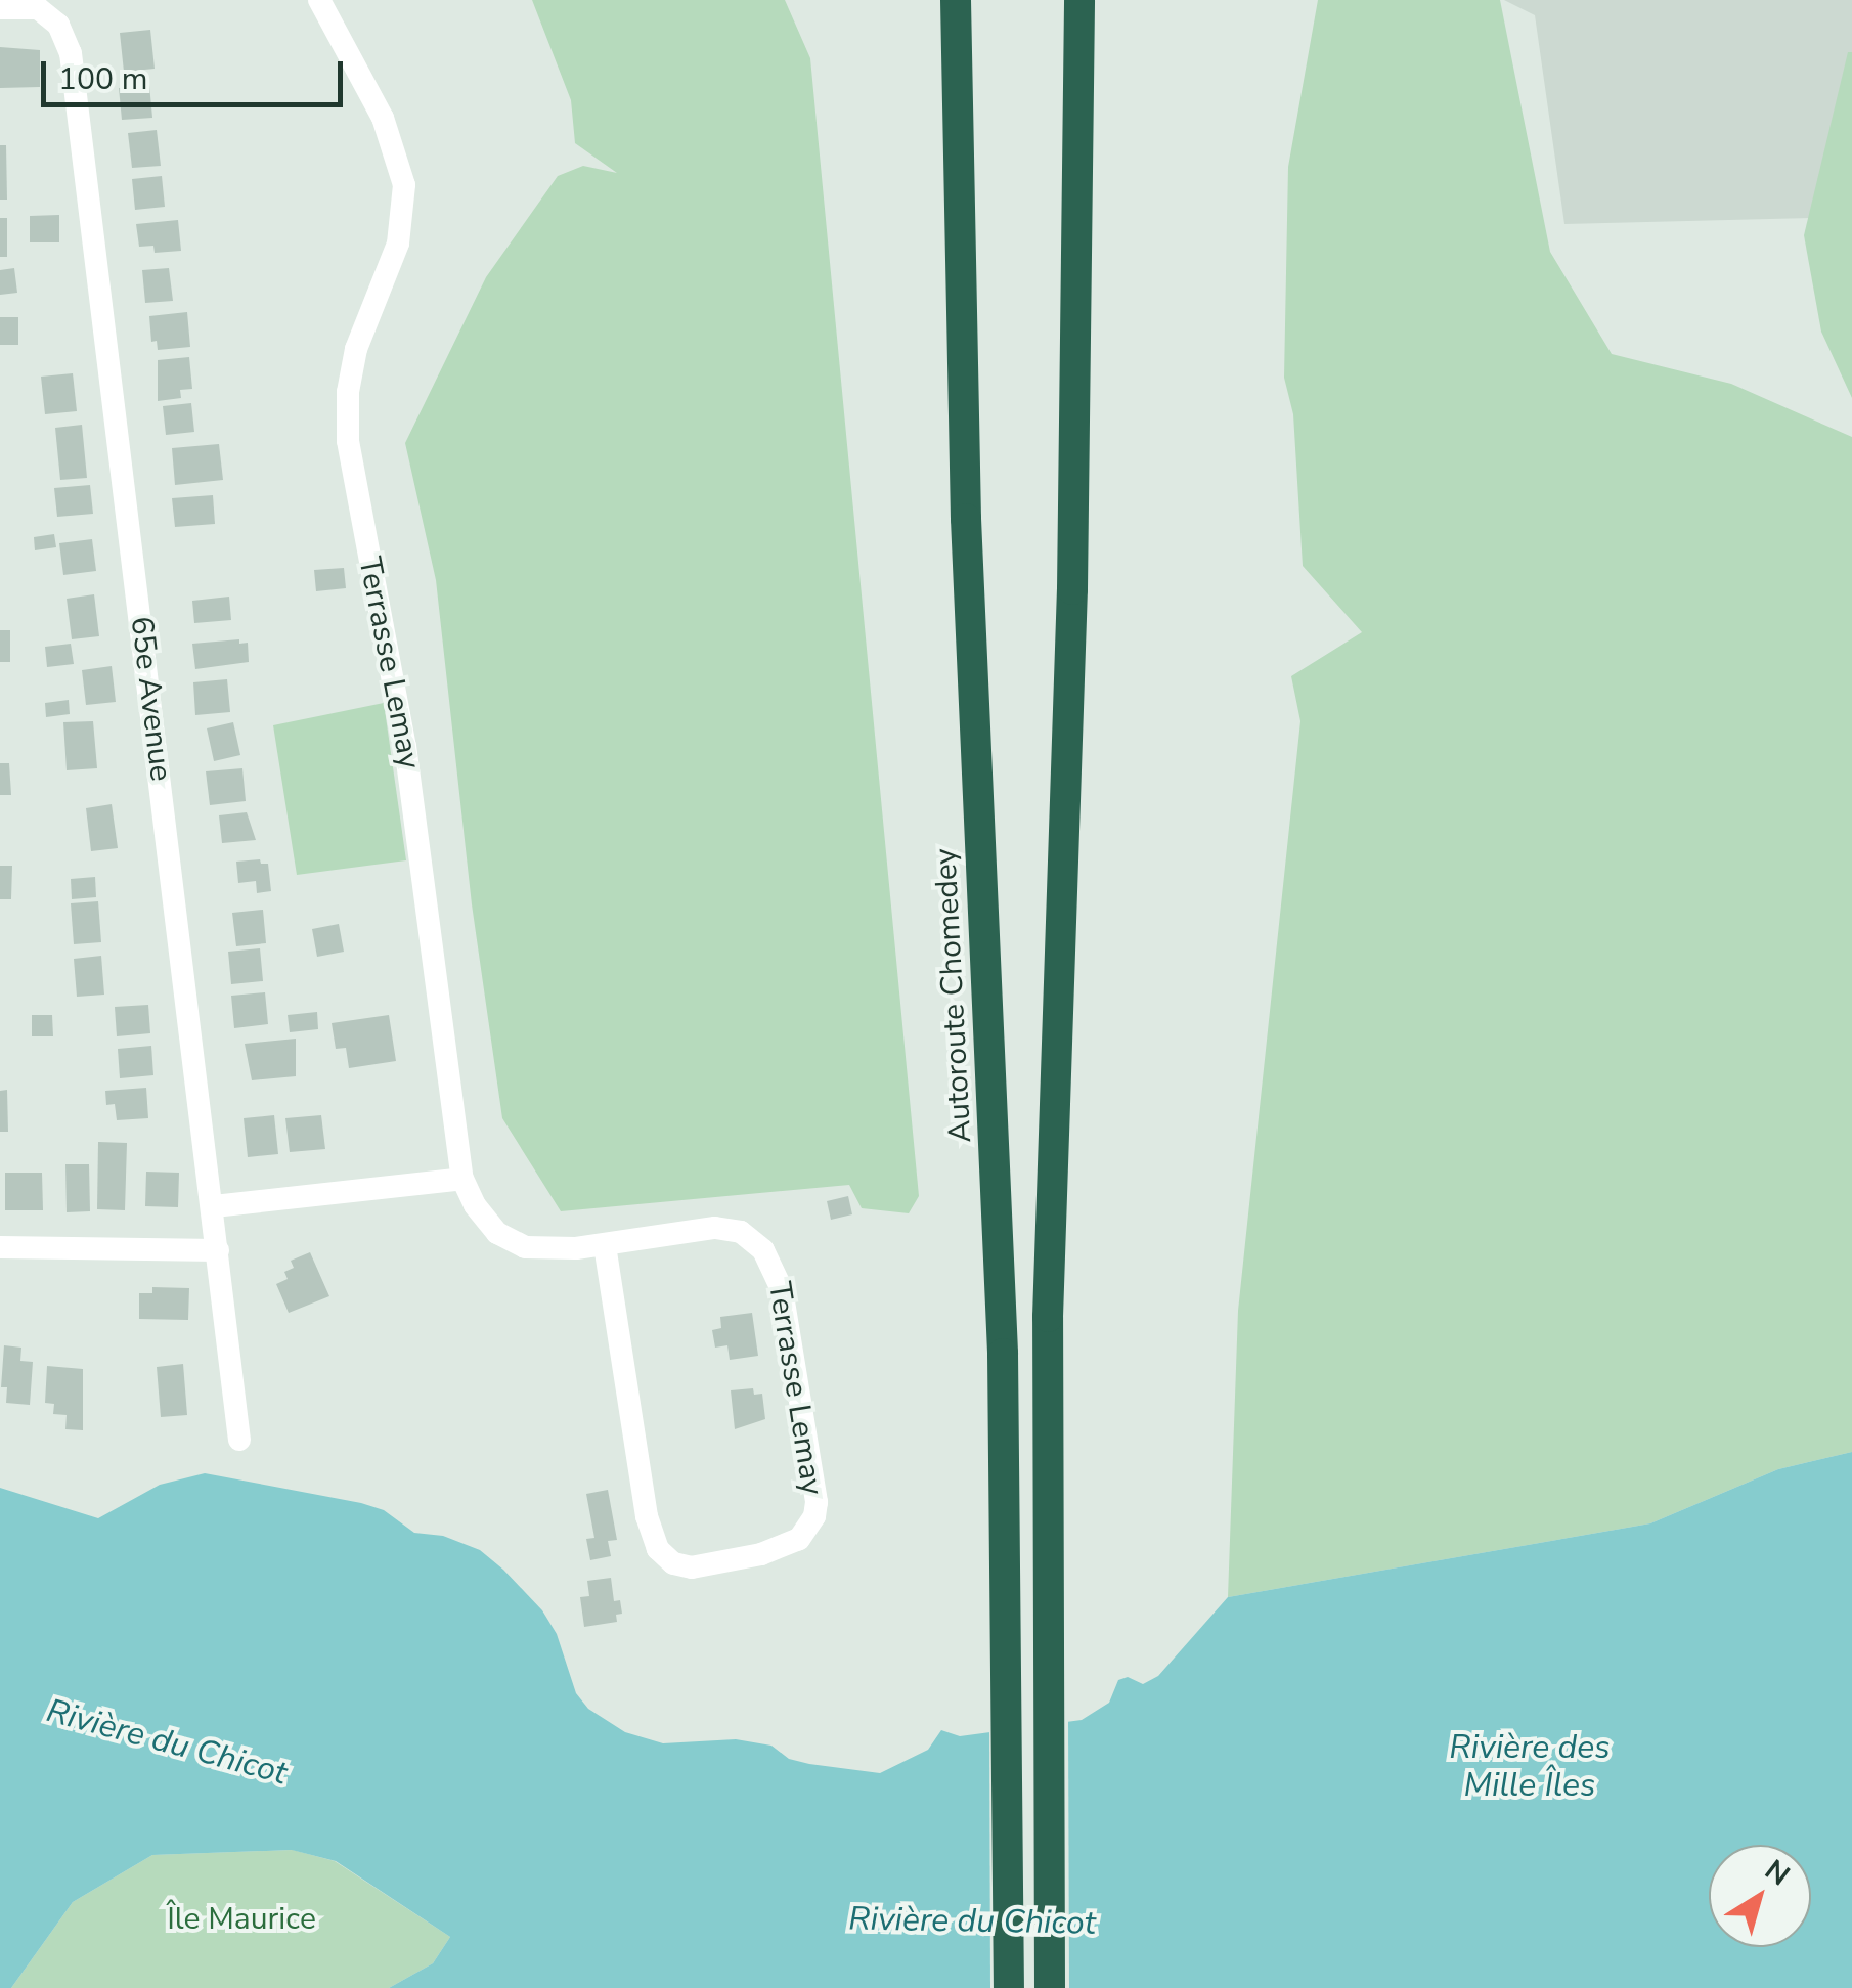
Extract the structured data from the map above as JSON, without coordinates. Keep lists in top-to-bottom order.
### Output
{
  "streets": {
    "highway": ["Autoroute Chomedey"],
    "street": ["Terrasse Lemay", "65e Avenue"]
  },
  "water": ["Rivière du Chicot", "Rivière des Mille Îles"],
  "parks": ["Île Maurice"],
  "scale_bar": "100 m",
  "north": "top right"
}
